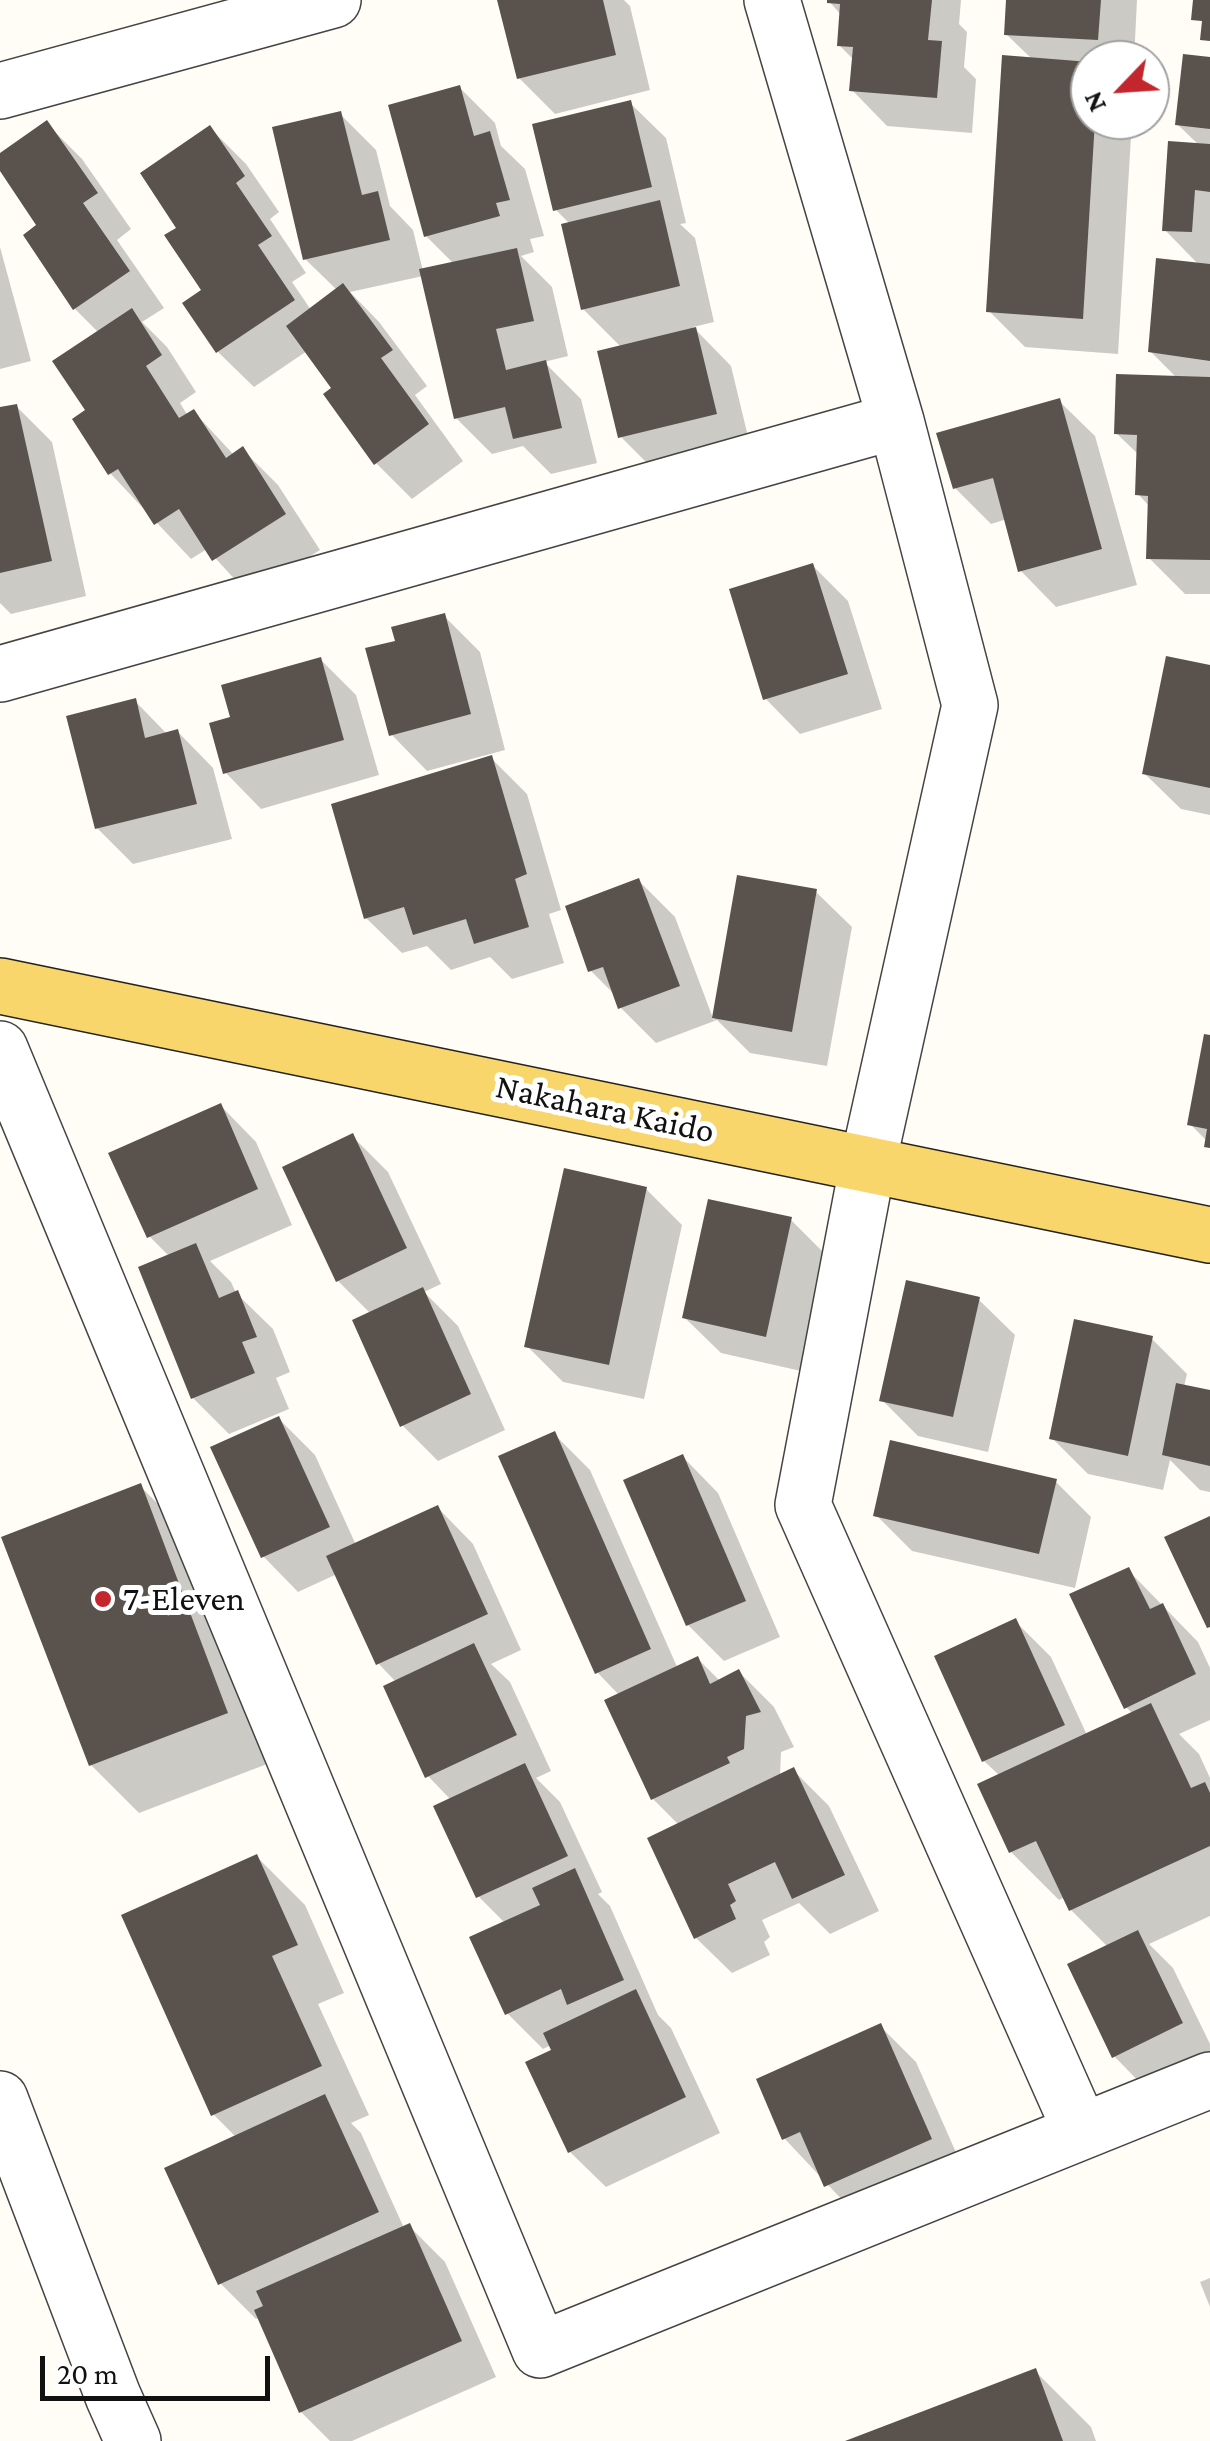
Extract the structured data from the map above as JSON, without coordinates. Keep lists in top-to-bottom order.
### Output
{
  "streets": {
    "main road": ["Nakahara Kaido"]
  },
  "places": ["7-Eleven"],
  "scale_bar": "20 m",
  "north": "bottom left"
}
